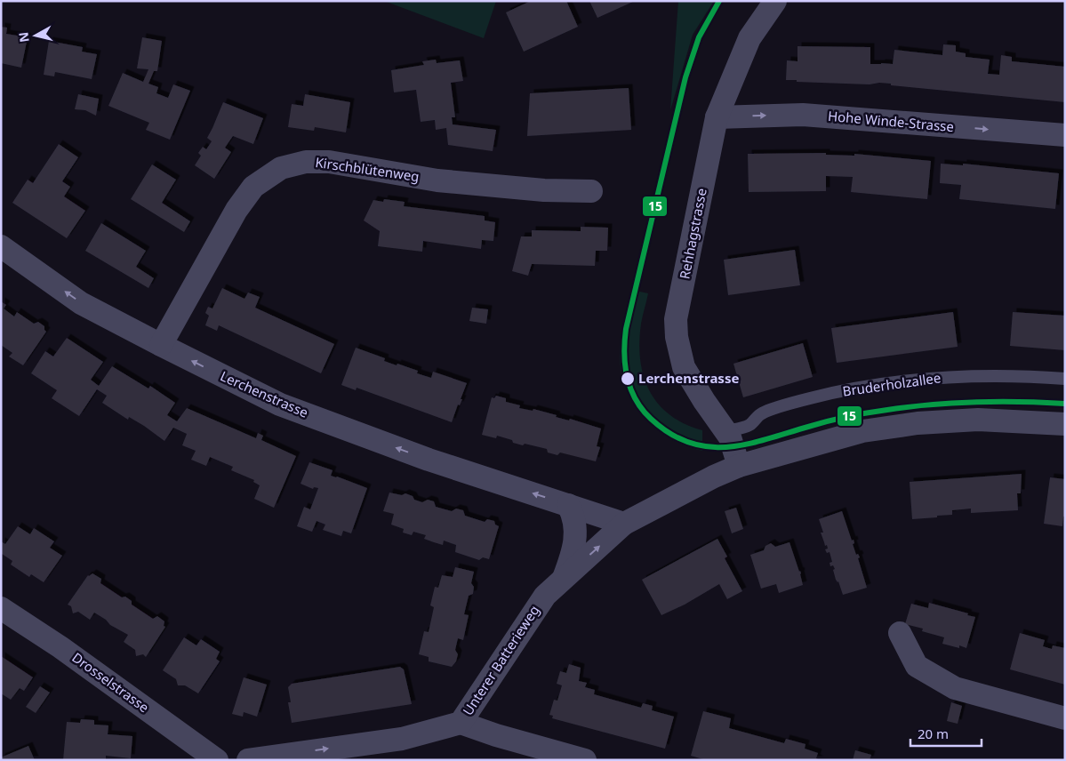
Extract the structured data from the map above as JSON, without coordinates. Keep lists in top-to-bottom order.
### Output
{
  "streets": {
    "street": [
      "Hohe Winde-Strasse",
      "Kirschblütenweg",
      "Rehhagstrasse",
      "Lerchenstrasse",
      "Unterer Batterieweg",
      "Drosselstrasse"
    ],
    "lane": ["Bruderholzallee"]
  },
  "crossings": [
    ["Hohe Winde-Strasse", "Rehhagstrasse"],
    ["Kirschblütenweg", "Lerchenstrasse"],
    ["Rehhagstrasse", "Bruderholzallee"],
    ["Rehhagstrasse", "Unterer Batterieweg"],
    ["Lerchenstrasse", "Unterer Batterieweg"]
  ],
  "one_way": ["Hohe Winde-Strasse", "Lerchenstrasse", "Unterer Batterieweg"],
  "places": ["Lerchenstrasse"],
  "lines": ["transit line 15"],
  "scale_bar": "20 m",
  "north": "left"
}
